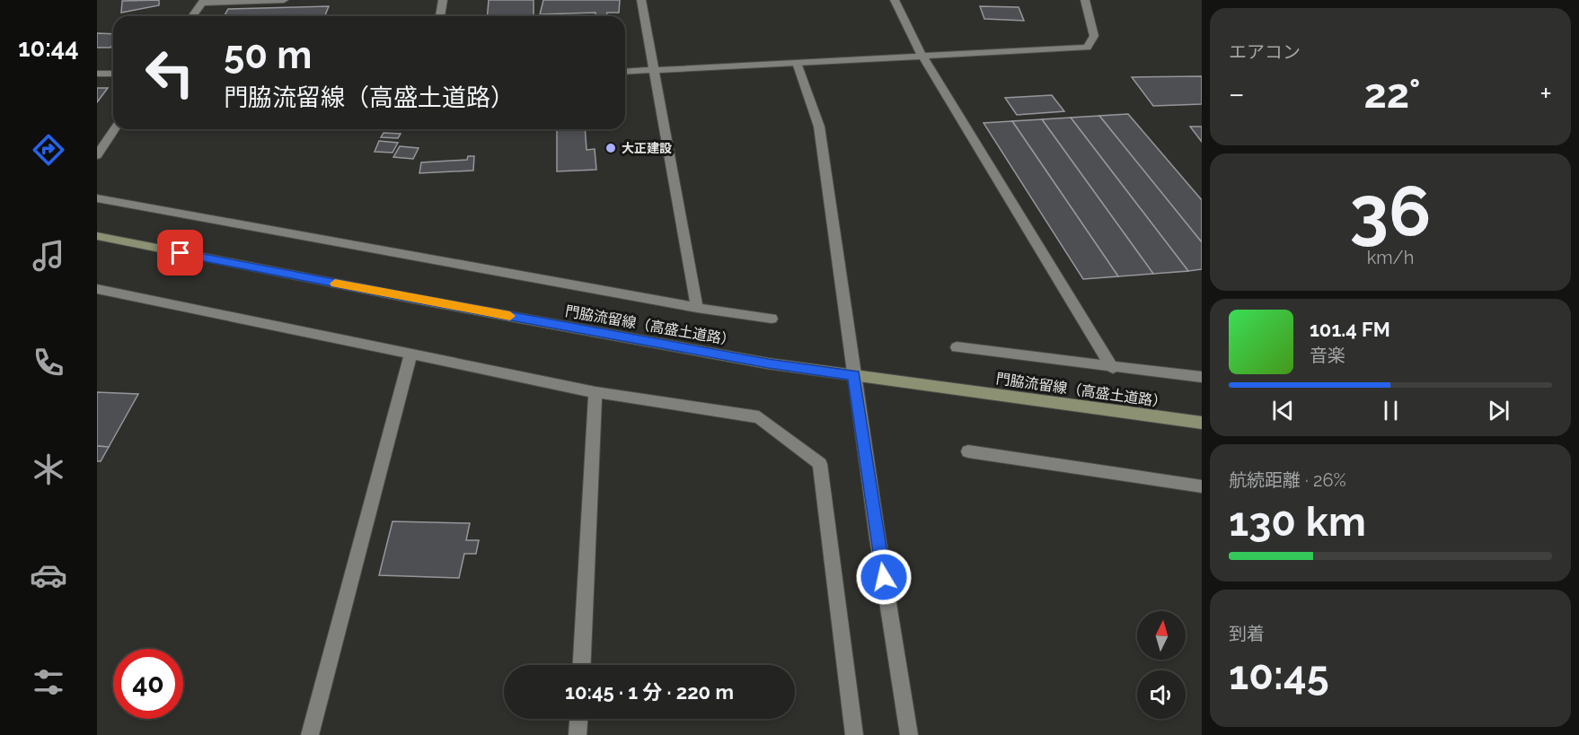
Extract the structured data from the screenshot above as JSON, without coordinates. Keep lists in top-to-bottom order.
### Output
{
  "streets": {
    "main road": ["門脇流留線（高盛土道路）"]
  },
  "places": ["大正建設"],
  "north": "top",
  "page": {
    "tabs": "10:44",
    "tile": [
      "エアコン",
      ["36", "km/h"],
      ["航続距離 · 26%", "130 km"],
      ["到着", "10:45"]
    ],
    "turn": ["50 m", "門脇流留線（高盛土道路）"],
    "heat": ["−", "22°", "+"],
    "song": ["101.4 FM", "音楽"],
    "limit": "40",
    "trip": "10:45 · 1 分 · 220 m"
  }
}
